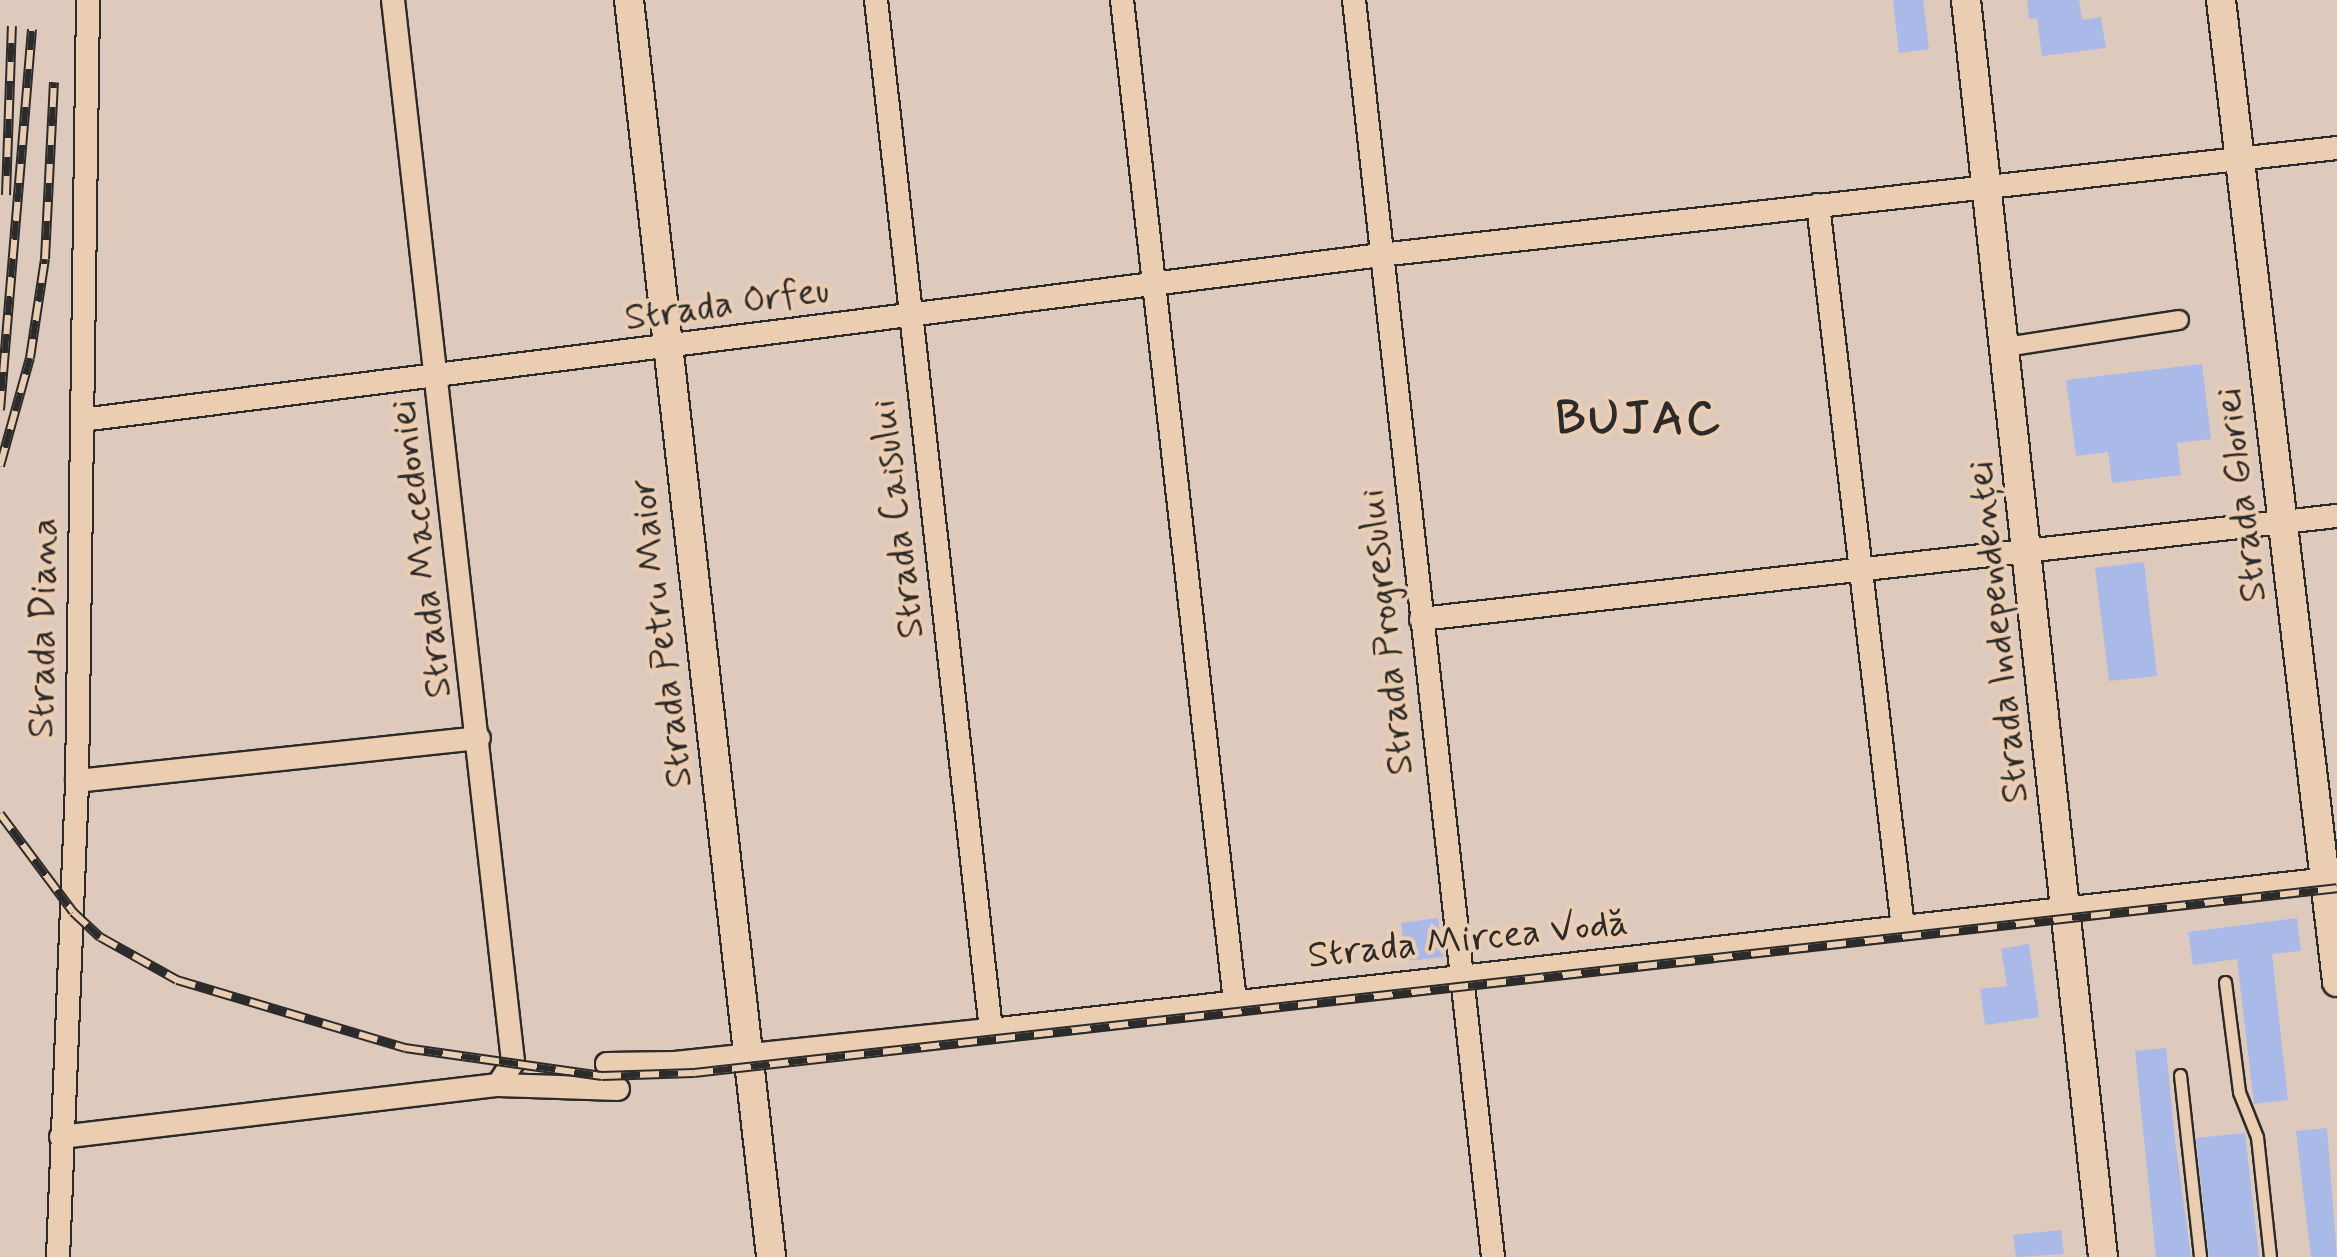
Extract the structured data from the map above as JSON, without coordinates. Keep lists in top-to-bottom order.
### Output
{
  "streets": {
    "street": [
      "Strada Orfeu",
      "Strada Gloriei",
      "Strada Caisului",
      "Strada Macedoniei",
      "Strada Diana",
      "Strada Progresului",
      "Strada Independenței",
      "Strada Petru Maior",
      "Strada Mircea Vodă"
    ]
  },
  "crossings": [
    ["Strada Orfeu", "Strada Gloriei"],
    ["Strada Orfeu", "Strada Caisului"],
    ["Strada Orfeu", "Strada Macedoniei"],
    ["Strada Orfeu", "Strada Diana"],
    ["Strada Orfeu", "Strada Progresului"],
    ["Strada Orfeu", "Strada Independenței"],
    ["Strada Orfeu", "Strada Petru Maior"],
    ["Strada Gloriei", "Strada Mircea Vodă"],
    ["Strada Caisului", "Strada Mircea Vodă"],
    ["Strada Progresului", "Strada Mircea Vodă"],
    ["Strada Independenței", "Strada Mircea Vodă"],
    ["Strada Petru Maior", "Strada Mircea Vodă"]
  ],
  "districts": ["BUJAC"]
}
